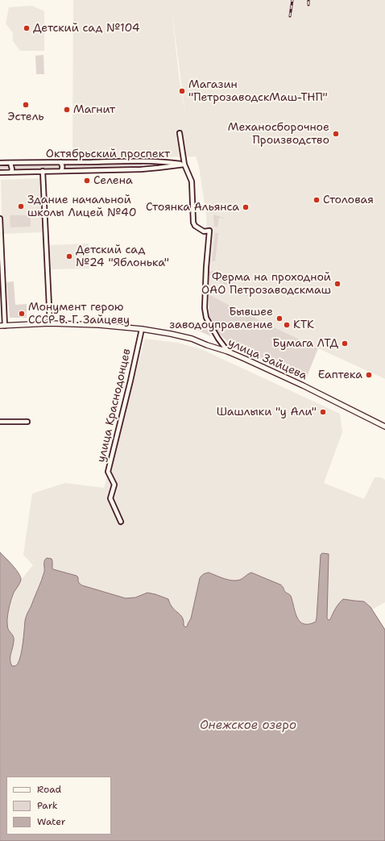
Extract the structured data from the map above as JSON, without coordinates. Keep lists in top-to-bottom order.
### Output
{
  "streets": {
    "main road": ["улица Зайцева"],
    "street": ["Октябрьский проспект", "улица Краснодонцев"]
  },
  "crossings": [
    ["улица Зайцева", "улица Краснодонцев"]
  ],
  "water": ["Онежское озеро"],
  "places": [
    "Детский сад №104",
    "Магазин \"ПетрозаводскМаш-ТНП\"",
    "Эстель",
    "Магнит",
    "Механосборочное Производство",
    "Селена",
    "Столовая",
    "Здание начальной школы Лицей №40",
    "Стоянка Альянса",
    "Детский сад №24 \"Яблонька\"",
    "Ферма на проходной ОАО Петрозаводскмаш",
    "Монумент герою СССР В. Г. Зайцеву",
    "Бывшее заводоуправление",
    "КТК",
    "Бумага ЛТД",
    "Еаптека",
    "Шашлыки \"у Али\""
  ],
  "legend": ["Road", "Park", "Water"]
}
